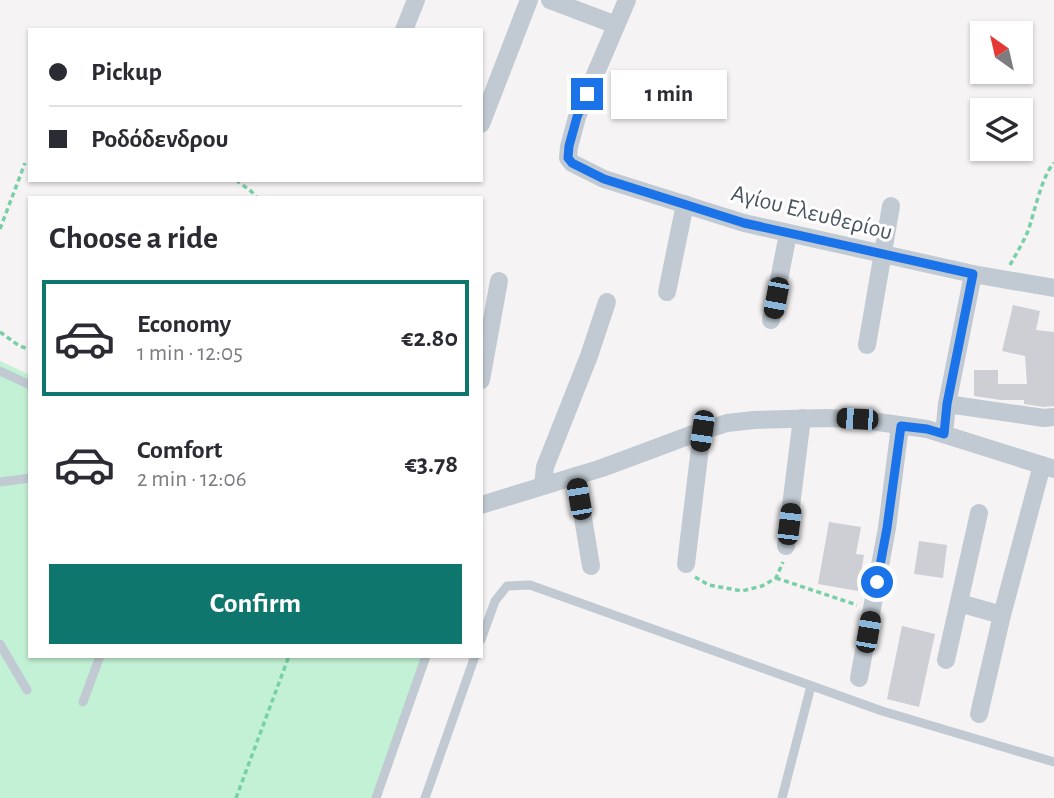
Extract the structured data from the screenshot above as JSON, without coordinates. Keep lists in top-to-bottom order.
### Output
{
  "streets": {
    "street": ["Αγίου Ελευθερίου"]
  },
  "north": "top left",
  "page": {
    "banner": ["Pickup", "Ροδόδενδρου"],
    "bubble": "1 min",
    "heading": "Choose a ride",
    "list": [
      {
        "name": "Economy",
        "note": "1 min · 12:05",
        "value": "€2.80"
      },
      {
        "name": "Comfort",
        "note": "2 min · 12:06",
        "value": "€3.78"
      }
    ],
    "buttons": "Confirm"
  }
}
